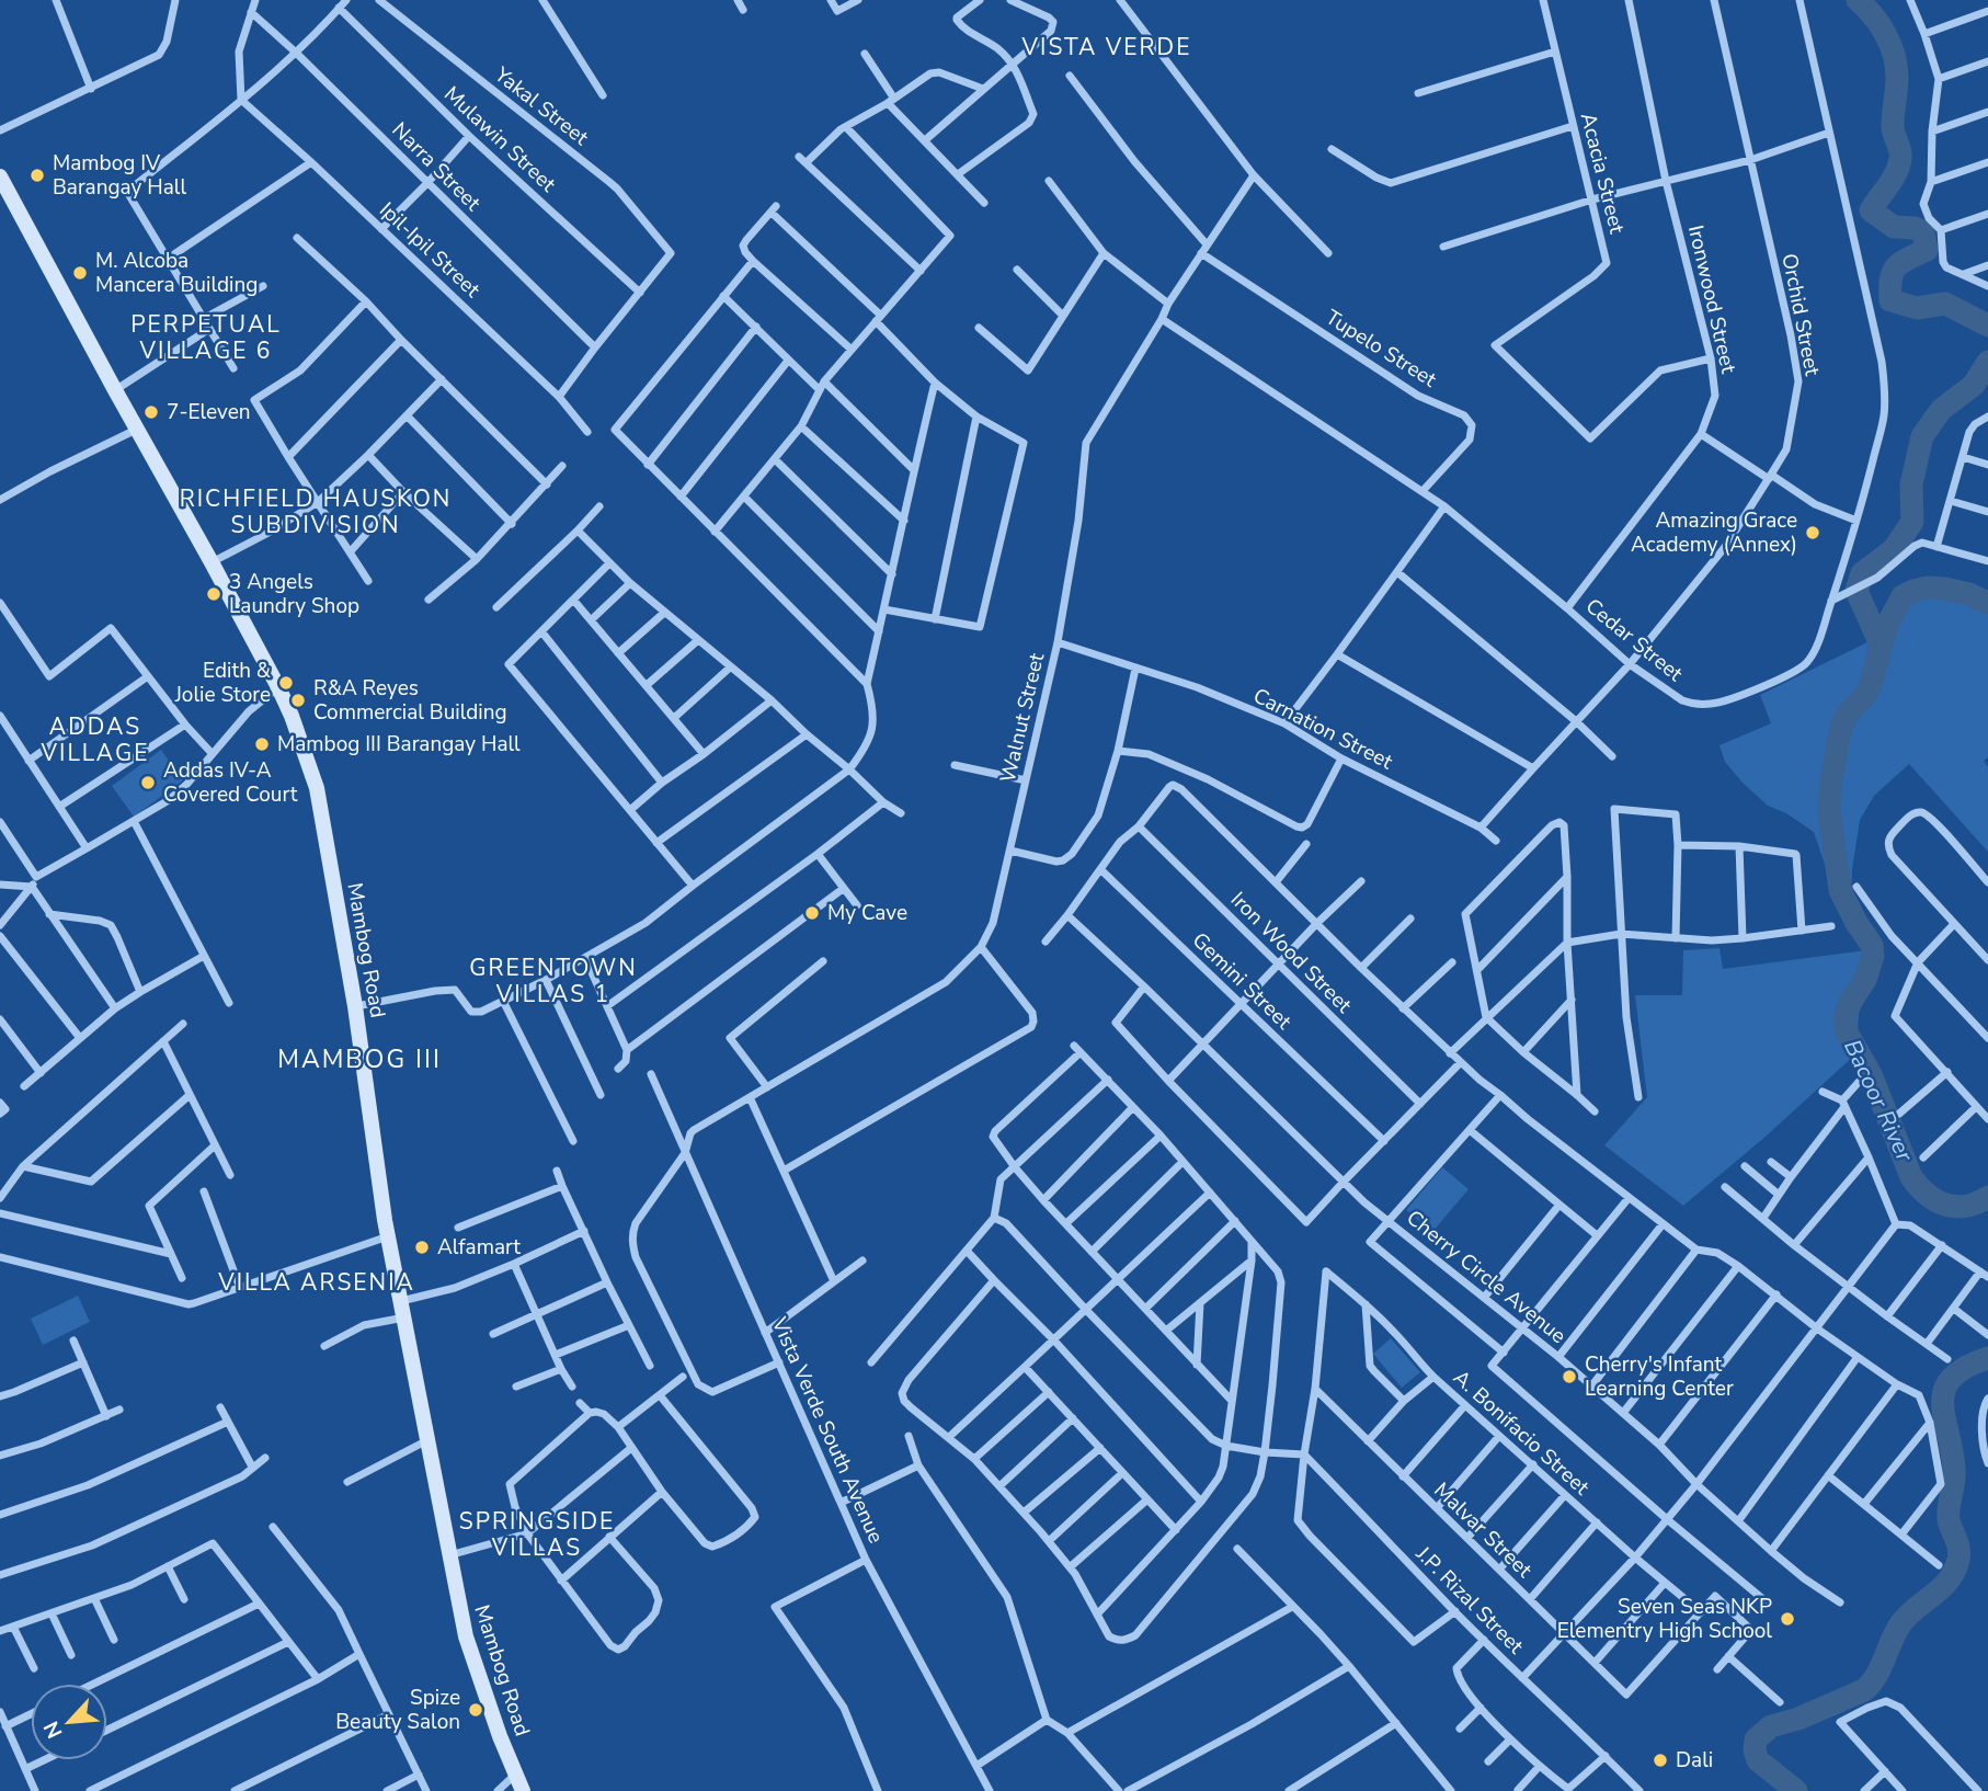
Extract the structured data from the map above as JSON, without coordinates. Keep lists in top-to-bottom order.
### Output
{
  "streets": {
    "main road": ["Mambog Road"],
    "street": [
      "Yakal Street",
      "Mulawin Street",
      "Narra Street",
      "Acacia Street",
      "Ipil-Ipil Street",
      "Ironwood Street",
      "Orchid Street",
      "Tupelo Street",
      "Cedar Street",
      "Walnut Street",
      "Carnation Street",
      "Iron Wood Street",
      "Gemini Street",
      "Cherry Circle Avenue",
      "Vista Verde South Avenue",
      "A. Bonifacio Street",
      "Malvar Street",
      "J.P. Rizal Street"
    ]
  },
  "crossings": [
    ["Yakal Street", "Mulawin Street"],
    ["Acacia Street", "Ironwood Street"],
    ["Ironwood Street", "Cedar Street"],
    ["Orchid Street", "Cedar Street"],
    ["Orchid Street", "Carnation Street"],
    ["Tupelo Street", "Cedar Street"],
    ["Tupelo Street", "Walnut Street"],
    ["Cedar Street", "Walnut Street"],
    ["Walnut Street", "Carnation Street"],
    ["Walnut Street", "Vista Verde South Avenue"],
    ["A. Bonifacio Street", "Malvar Street"]
  ],
  "districts": [
    "VISTA VERDE",
    "PERPETUAL VILLAGE 6",
    "RICHFIELD HAUSKON SUBDIVISION",
    "ADDAS VILLAGE",
    "GREENTOWN VILLAS 1",
    "MAMBOG III",
    "VILLA ARSENIA",
    "SPRINGSIDE VILLAS"
  ],
  "water": ["Bacoor River"],
  "places": [
    "Mambog IV Barangay Hall",
    "M. Alcoba Mancera Building",
    "7-Eleven",
    "Amazing Grace Academy (Annex)",
    "3 Angels Laundry Shop",
    "Edith & Jolie Store",
    "R&A Reyes Commercial Building",
    "Mambog III Barangay Hall",
    "Addas IV-A Covered Court",
    "My Cave",
    "Alfamart",
    "Cherry's Infant Learning Center",
    "Seven Seas NKP Elementry High School",
    "Spize Beauty Salon",
    "Dali"
  ],
  "north": "bottom left"
}
